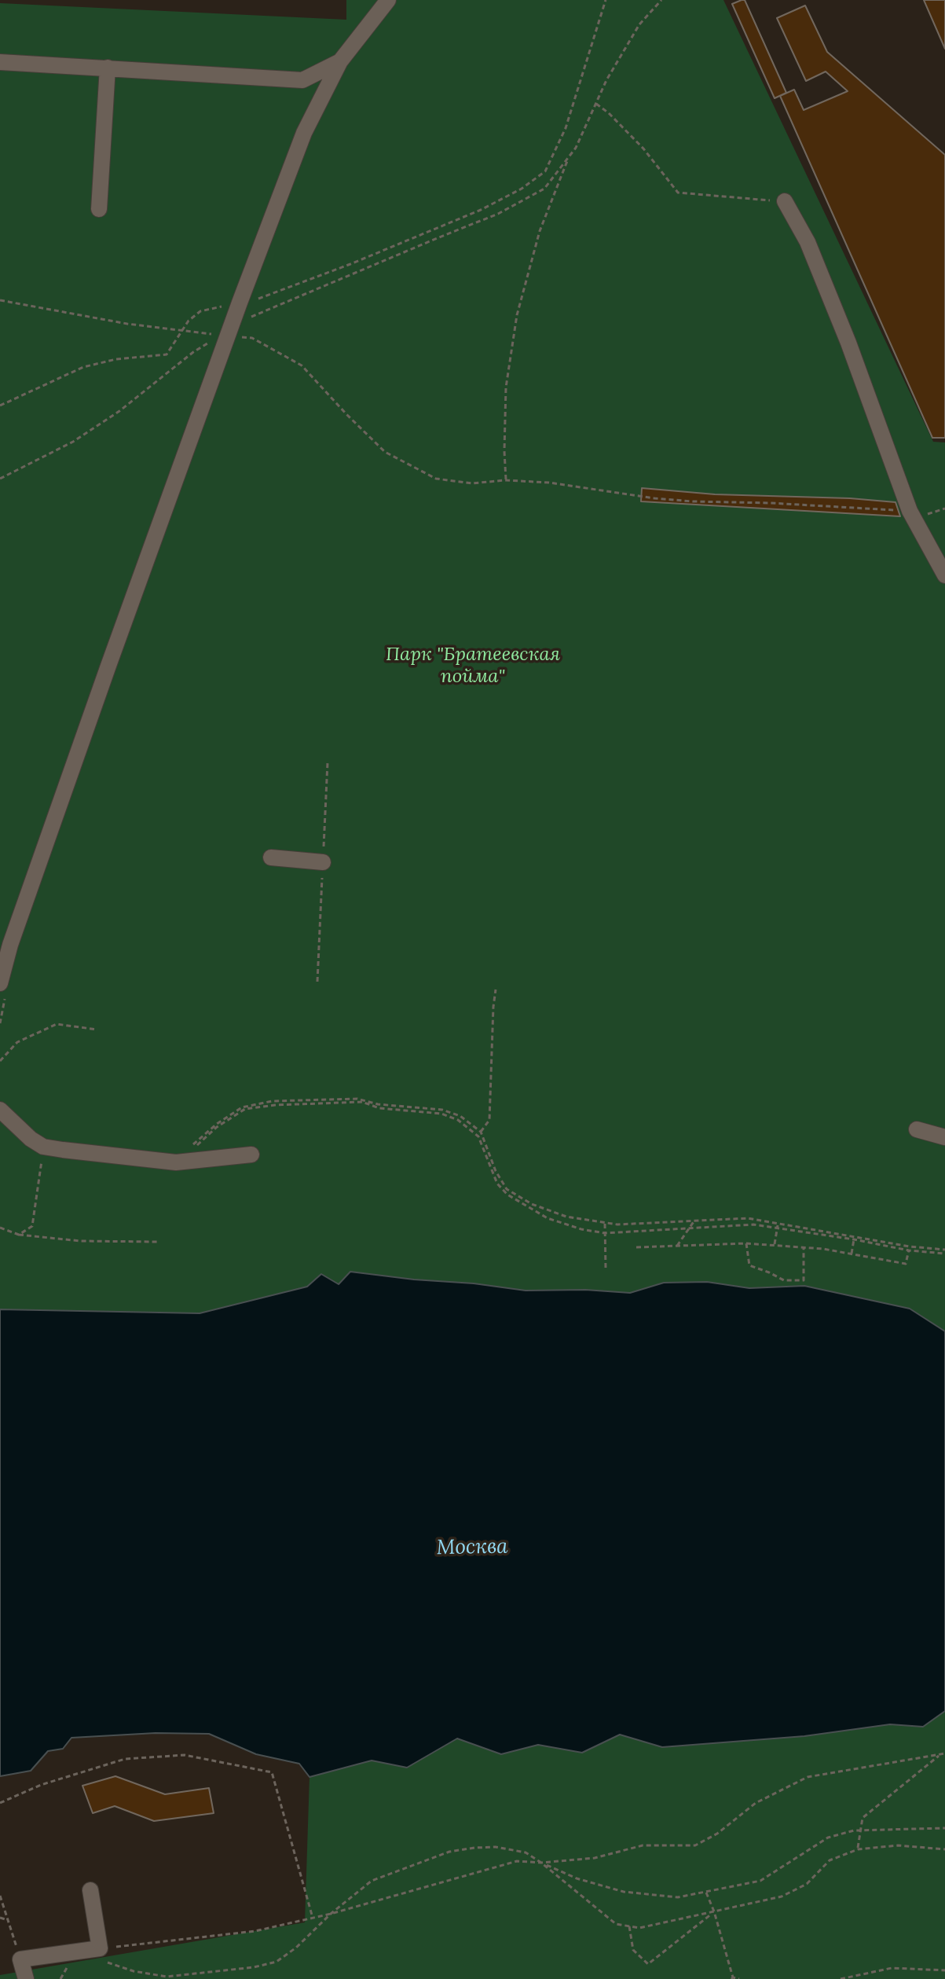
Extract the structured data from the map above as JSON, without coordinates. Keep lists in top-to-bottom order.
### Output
{
  "water": ["Москва"],
  "parks": ["Парк \"Братеевская пойма\""]
}
